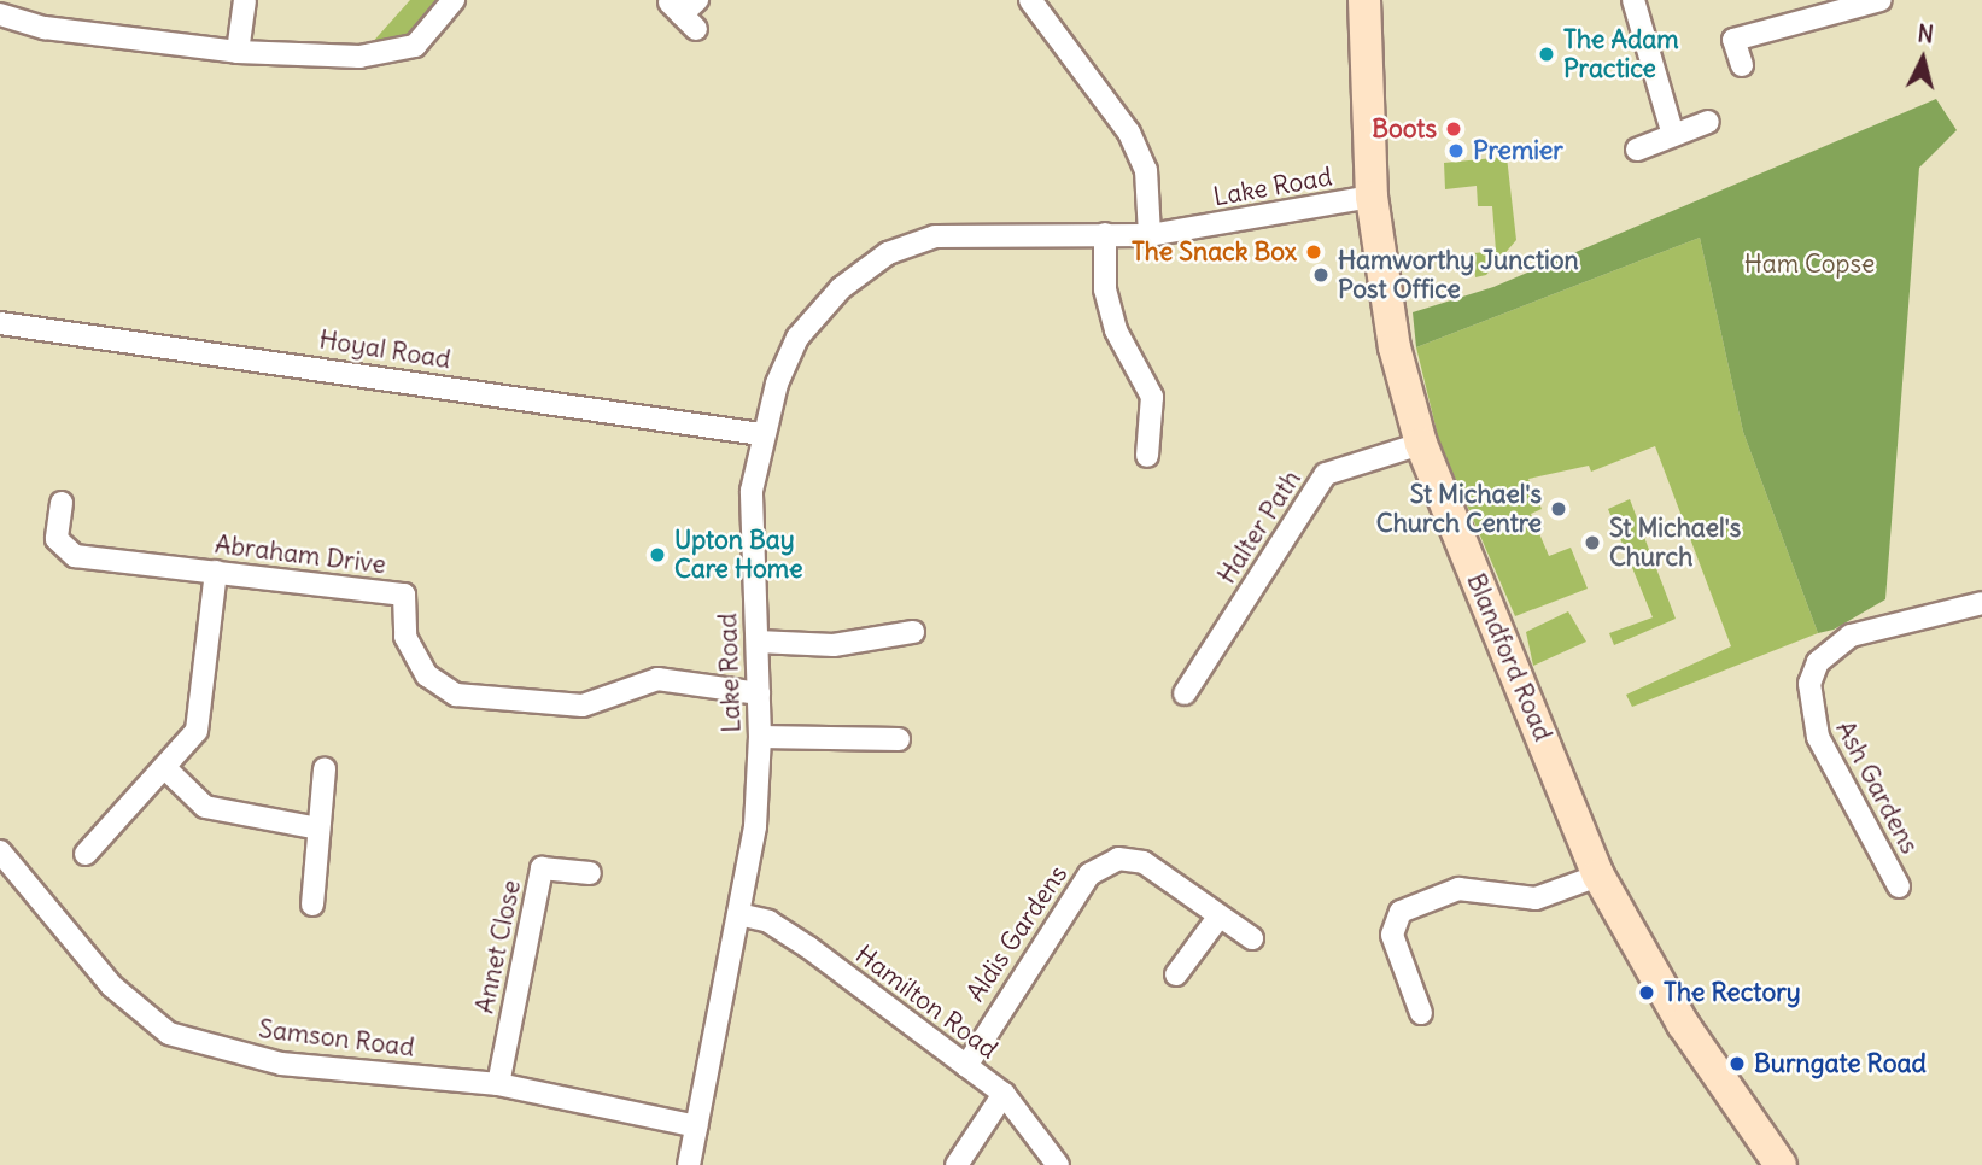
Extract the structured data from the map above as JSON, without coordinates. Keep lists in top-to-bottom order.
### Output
{
  "streets": {
    "main road": ["Blandford Road"],
    "street": [
      "Lake Road",
      "Hoyal Road",
      "Halter Path",
      "Abraham Drive",
      "Ash Gardens",
      "Aldis Gardens",
      "Annet Close",
      "Hamilton Road",
      "Samson Road"
    ]
  },
  "crossings": [
    ["Lake Road", "Hoyal Road"],
    ["Lake Road", "Abraham Drive"],
    ["Lake Road", "Blandford Road"],
    ["Lake Road", "Hamilton Road"],
    ["Lake Road", "Samson Road"],
    ["Halter Path", "Blandford Road"],
    ["Aldis Gardens", "Hamilton Road"],
    ["Annet Close", "Samson Road"]
  ],
  "parks": ["Ham Copse"],
  "places": [
    "The Adam Practice",
    "Boots",
    "Premier",
    "The Snack Box",
    "Hamworthy Junction Post Office",
    "St Michael's Church Centre",
    "St Michael's Church",
    "Upton Bay Care Home",
    "The Rectory",
    "Burngate Road"
  ],
  "north": "top"
}
